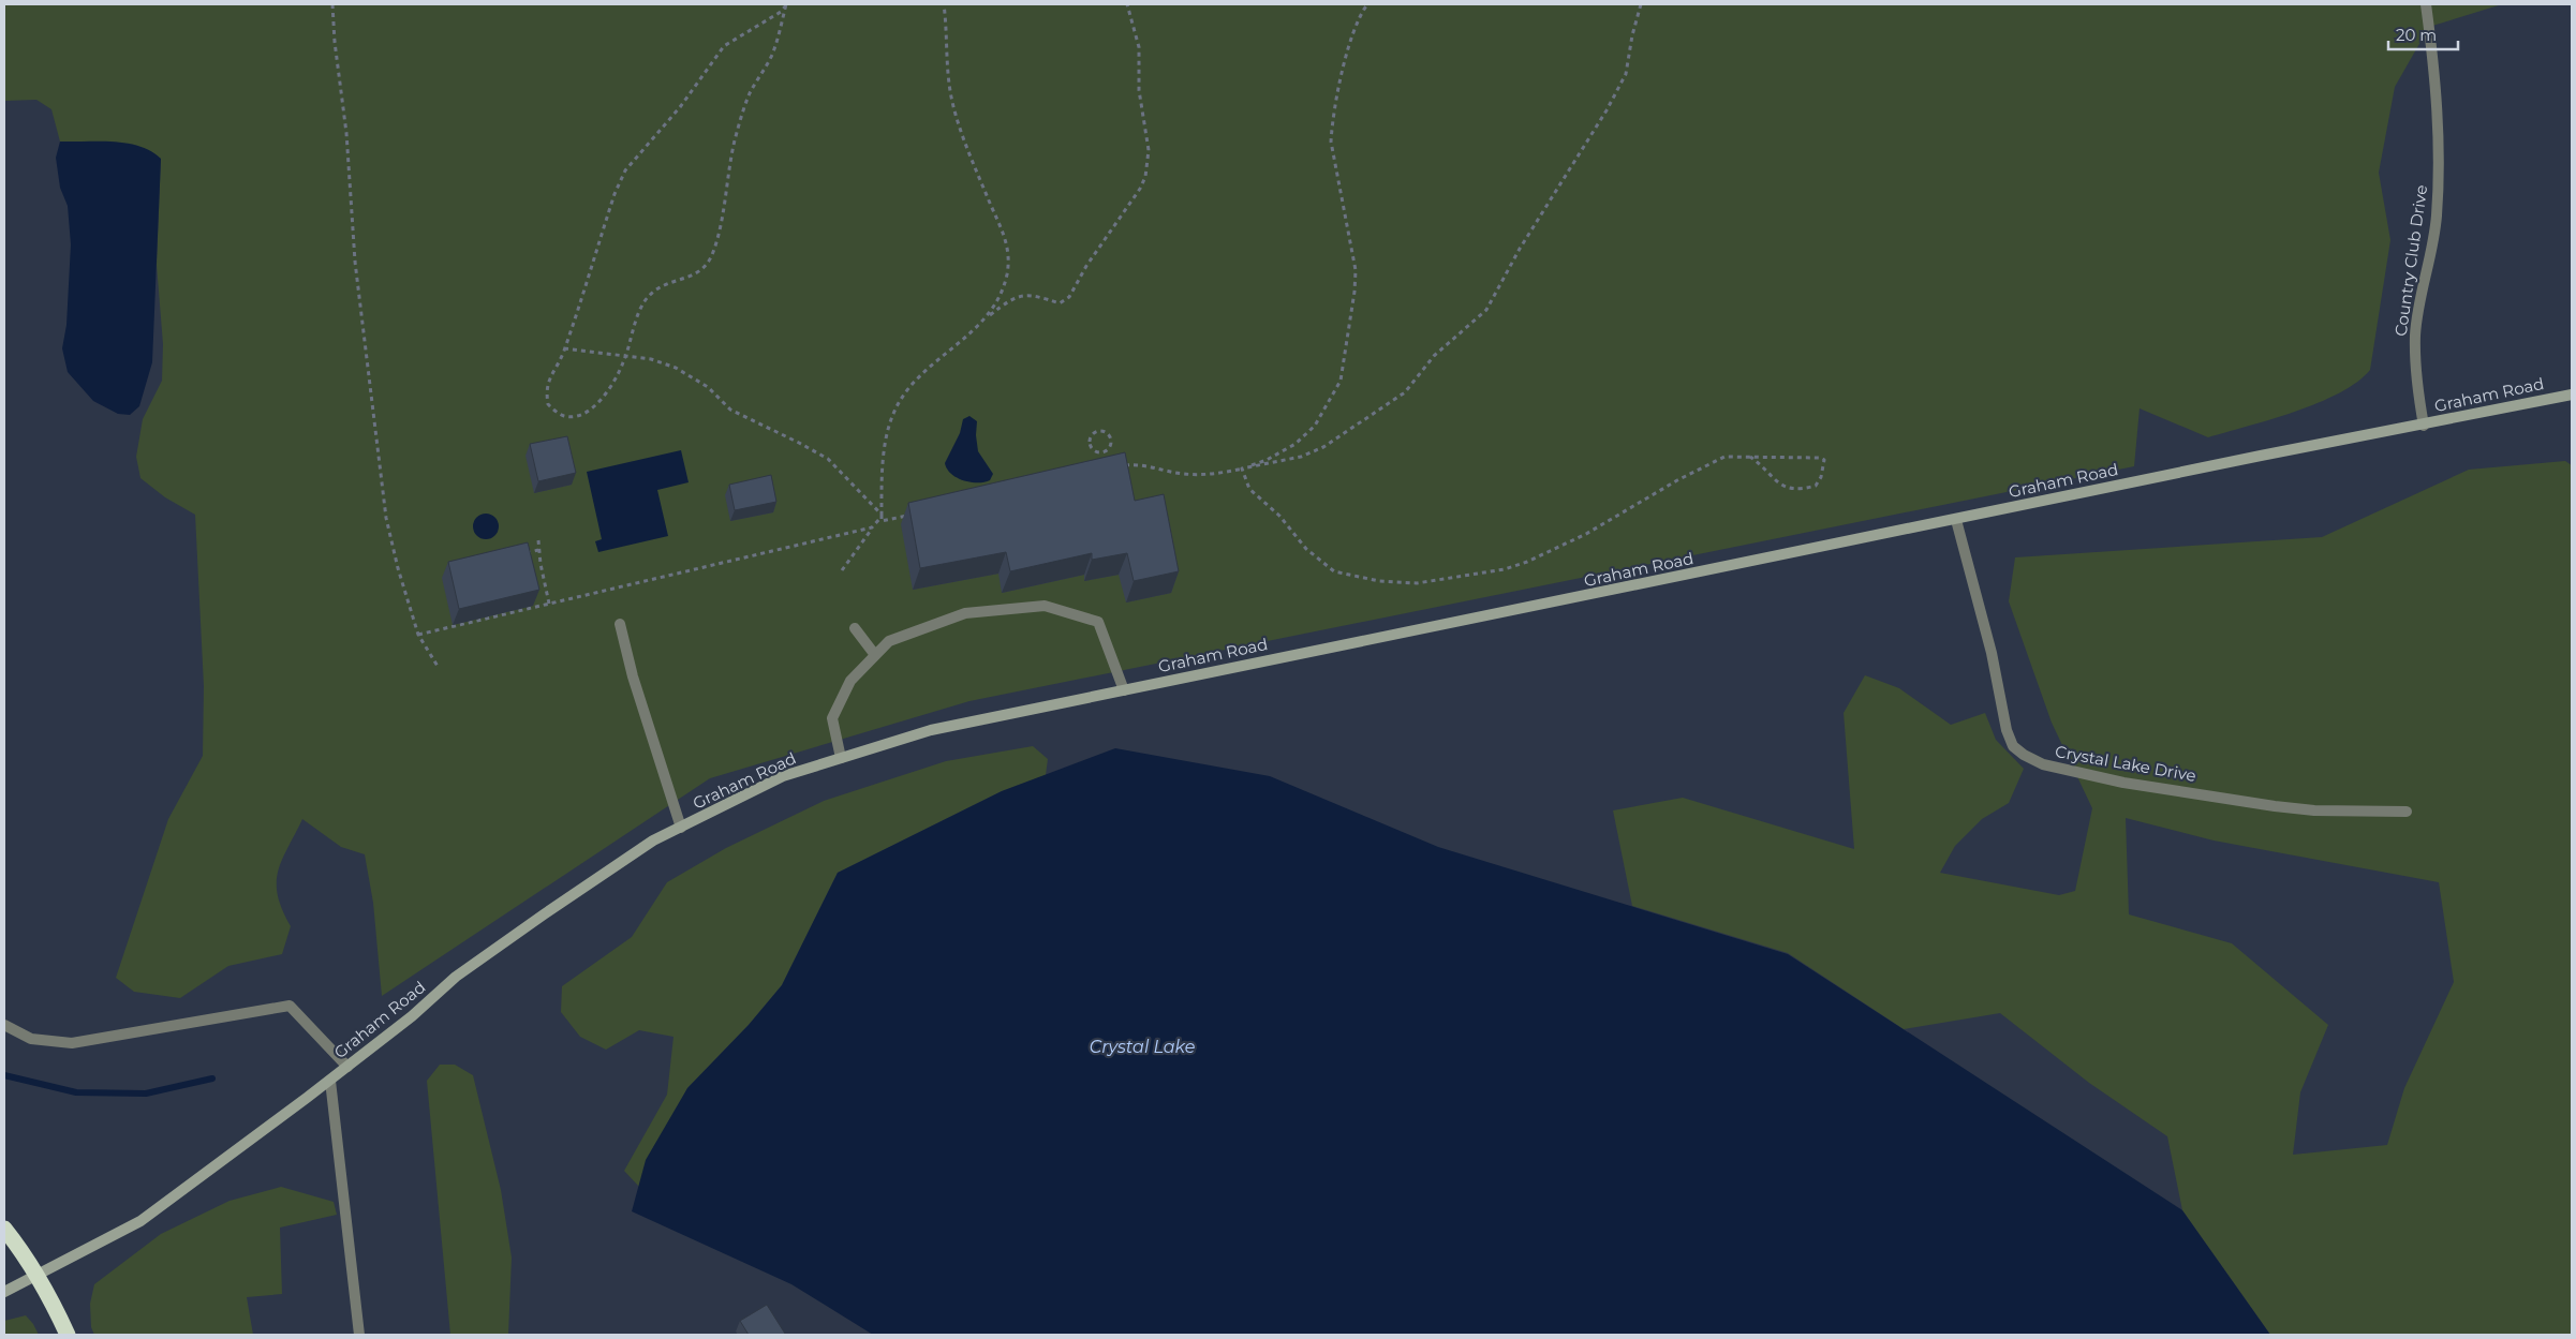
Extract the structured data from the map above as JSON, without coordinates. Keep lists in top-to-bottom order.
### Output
{
  "streets": {
    "main road": ["Graham Road"],
    "street": ["Country Club Drive", "Crystal Lake Drive"]
  },
  "crossings": [
    ["Country Club Drive", "Graham Road"],
    ["Graham Road", "Crystal Lake Drive"]
  ],
  "water": ["Crystal Lake"],
  "scale_bar": "20 m"
}
